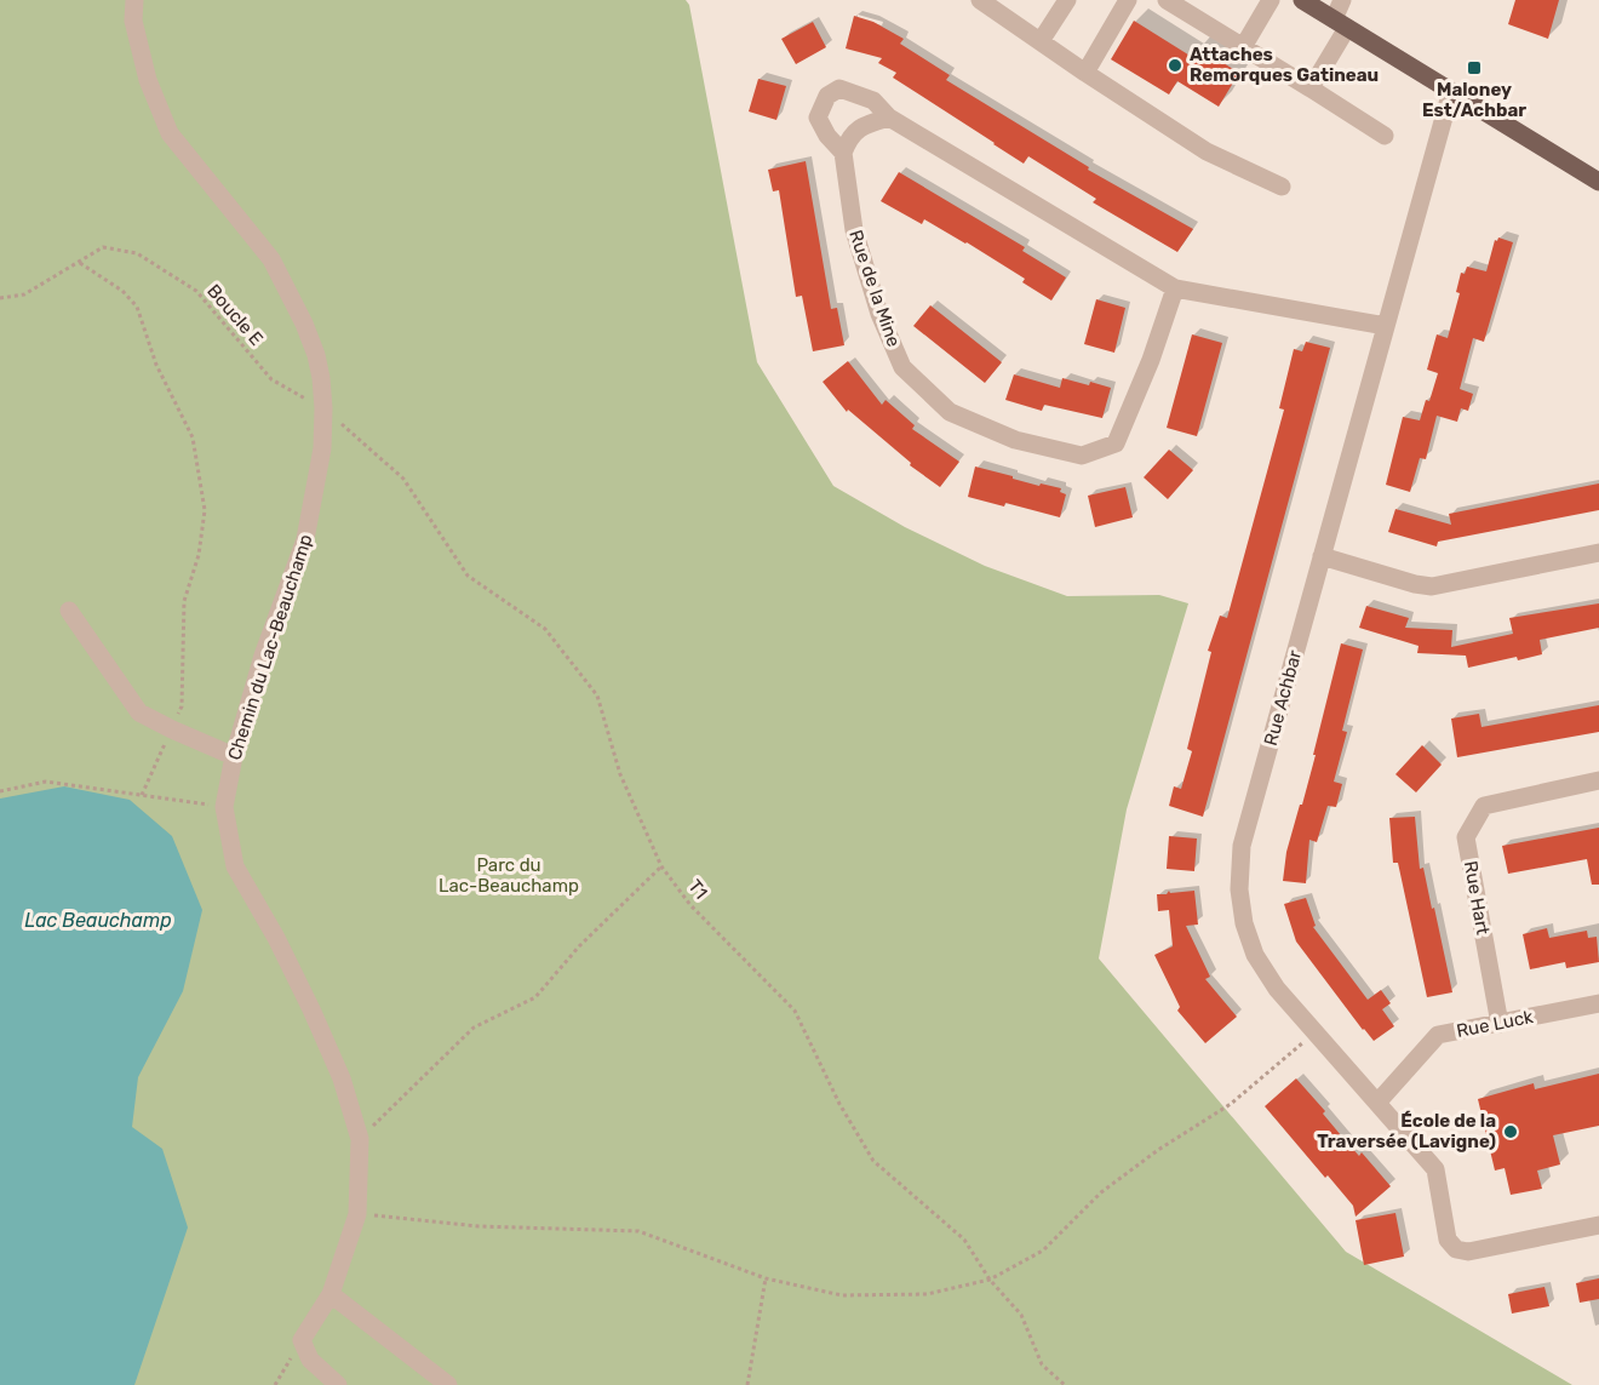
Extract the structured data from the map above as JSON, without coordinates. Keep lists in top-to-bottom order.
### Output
{
  "streets": {
    "street": [
      "Rue de la Mine",
      "Chemin du Lac-Beauchamp",
      "Rue Achbar",
      "Rue Hart",
      "Rue Luck"
    ],
    "path": ["Boucle E", "T1"]
  },
  "crossings": [
    ["Rue de la Mine", "Rue Achbar"],
    ["Boucle E", "Chemin du Lac-Beauchamp"],
    ["Boucle E", "T1"],
    ["Chemin du Lac-Beauchamp", "T1"],
    ["Rue Achbar", "Rue Luck"],
    ["Rue Hart", "Rue Luck"]
  ],
  "water": ["Lac Beauchamp"],
  "parks": ["Parc du Lac-Beauchamp"],
  "places": {
    "other": ["Attaches Remorques Gatineau", "École de la Traversée (Lavigne)"],
    "transit": ["Maloney Est/Achbar"]
  }
}
